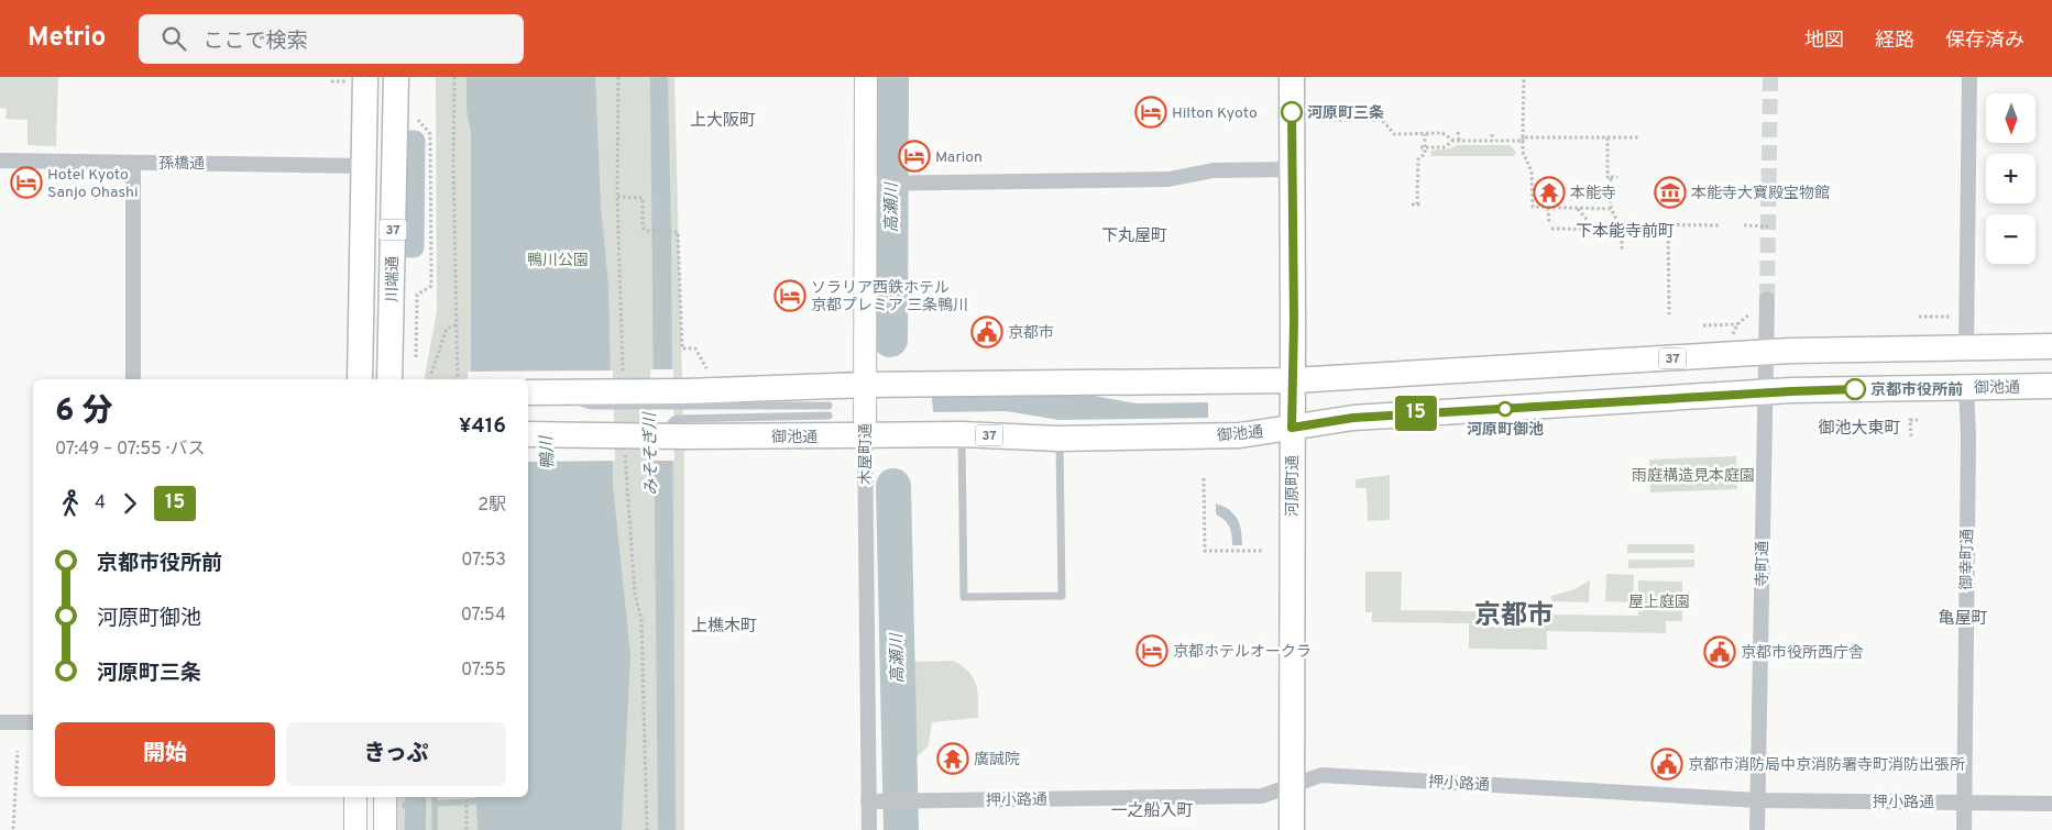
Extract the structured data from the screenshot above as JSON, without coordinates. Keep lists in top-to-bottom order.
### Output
{
  "streets": {
    "main road": [
      "37",
      "川端通",
      "御池通",
      "河原町通"
    ],
    "street": [
      "孫橋通",
      "木屋町通",
      "御幸町通",
      "寺町通",
      "押小路通"
    ]
  },
  "crossings": [
    ["孫橋通", "川端通"],
    ["37", "木屋町通"],
    ["37", "河原町通"],
    ["37", "寺町通"],
    ["御池通", "木屋町通"],
    ["御池通", "河原町通"],
    ["御池通", "御幸町通"],
    ["御池通", "寺町通"],
    ["木屋町通", "押小路通"],
    ["河原町通", "押小路通"],
    ["御幸町通", "押小路通"],
    ["寺町通", "押小路通"]
  ],
  "districts": [
    "上大阪町",
    "下本能寺前町",
    "下丸屋町",
    "御池大東町",
    "京都市",
    "亀屋町",
    "上樵木町",
    "一之船入町"
  ],
  "water": ["高瀬川", "鴨川", "みそそぎ川"],
  "parks": ["鴨川公園", "雨庭構造見本庭園", "屋上庭園"],
  "places": {
    "hotel": [
      "Hilton Kyoto",
      "Marion",
      "Hotel Kyoto Sanjo Ohashi",
      "ソラリア西鉄ホテル 京都プレミア 三条鴨川",
      "京都ホテルオークラ"
    ],
    "other": ["河原町三条", "京都市役所前", "河原町御池"],
    "temple": ["本能寺", "廣誠院"],
    "museum": ["本能寺大寶殿宝物館"],
    "public building": ["京都市", "京都市役所西庁舎", "京都市消防局中京消防署寺町消防出張所"]
  },
  "lines": ["bus line 15"],
  "north": "bottom",
  "page": {
    "header": "Metrio",
    "search": "ここで検索",
    "nav": ["地図", "経路", "保存済み"],
    "on_map": "15",
    "map_buttons": ["+", "−"],
    "heading": ["6 分", "07:49 – 07:55 · バス", "¥416"],
    "legs": ["4", "15", "2駅"],
    "list": [
      {
        "name": "京都市役所前",
        "value": "07:53"
      },
      {
        "name": "河原町御池",
        "value": "07:54"
      },
      {
        "name": "河原町三条",
        "value": "07:55"
      }
    ],
    "buttons": ["開始", "きっぷ"]
  }
}
